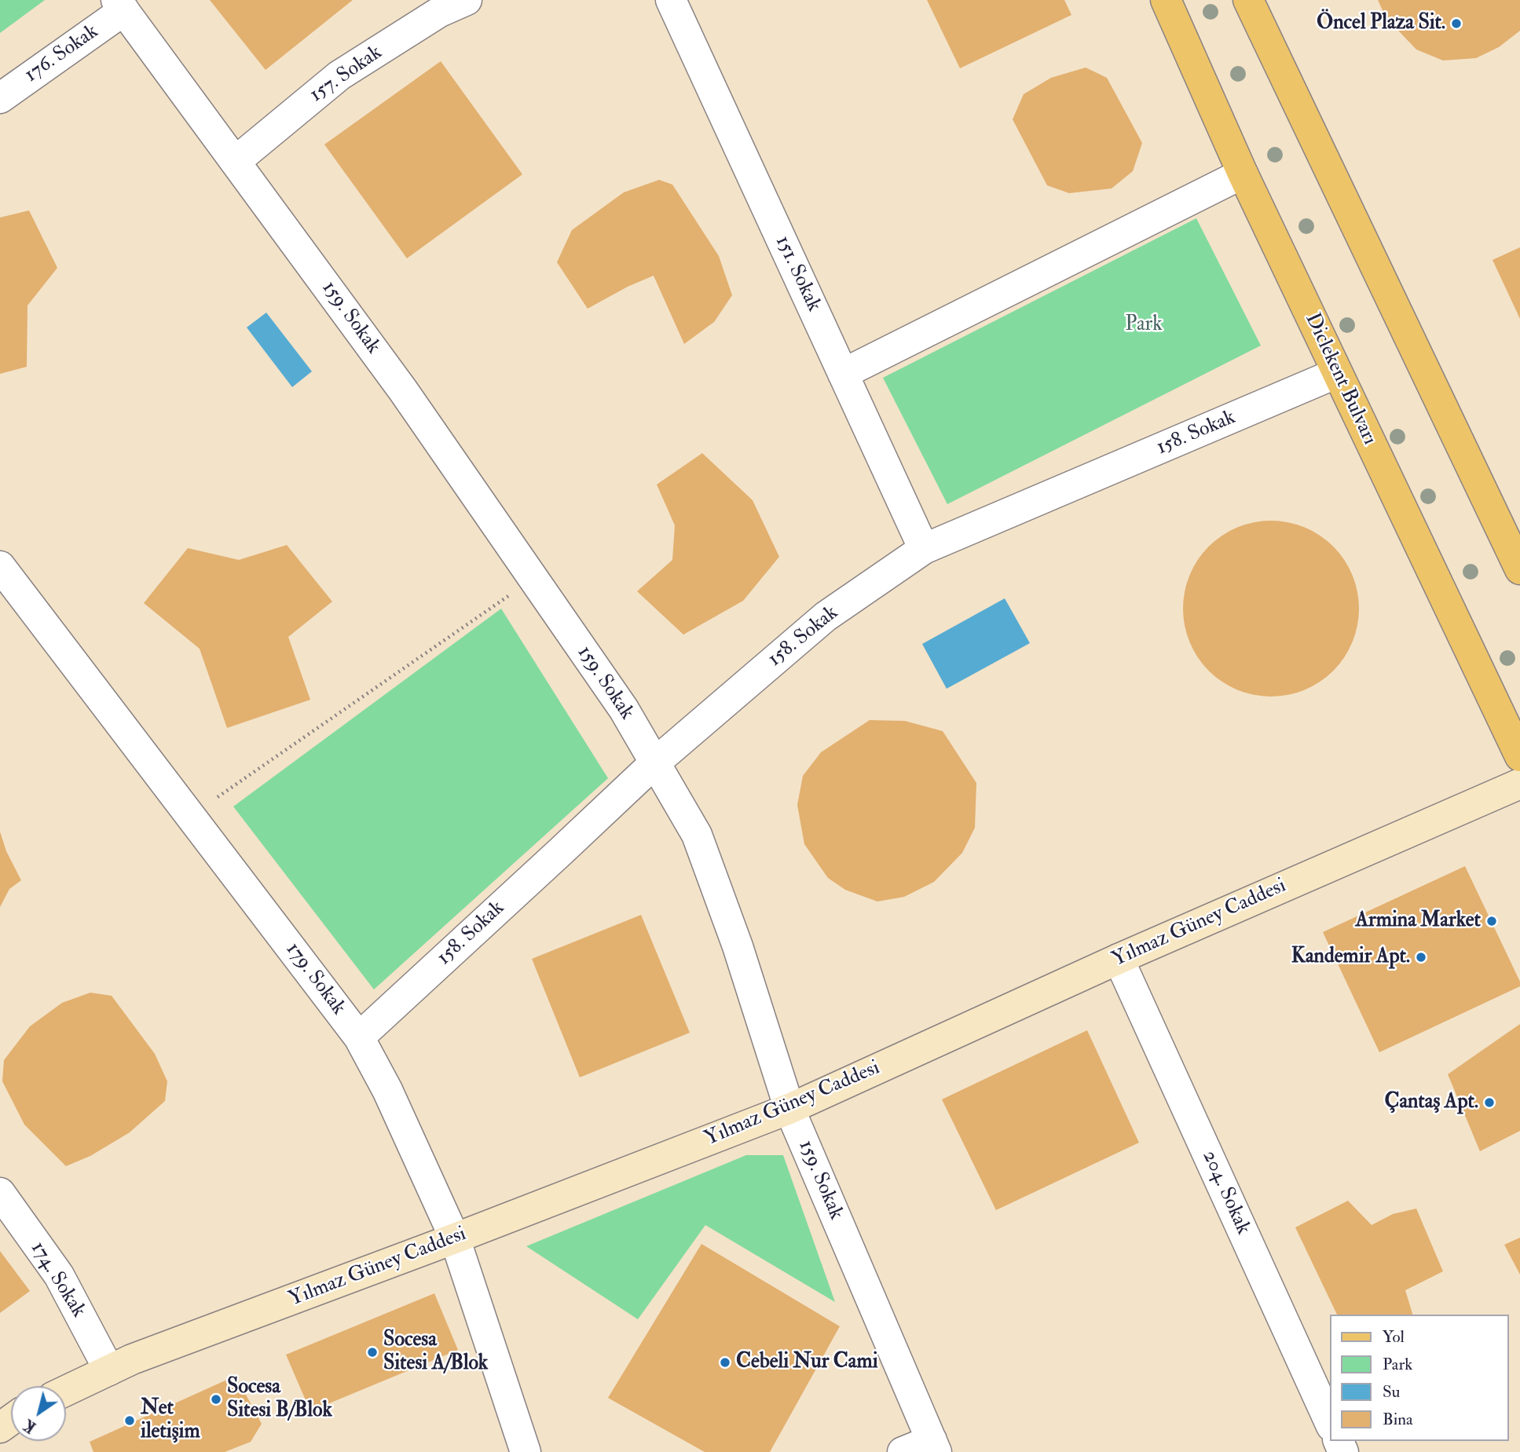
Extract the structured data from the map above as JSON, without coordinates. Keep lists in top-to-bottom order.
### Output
{
  "streets": {
    "main road": ["Diclekent Bulvarı"],
    "street": [
      "176. Sokak",
      "157. Sokak",
      "151. Sokak",
      "159. Sokak",
      "158. Sokak",
      "Yılmaz Güney Caddesi",
      "179. Sokak",
      "204. Sokak",
      "174. Sokak"
    ]
  },
  "crossings": [
    ["176. Sokak", "159. Sokak"],
    ["157. Sokak", "159. Sokak"],
    ["151. Sokak", "158. Sokak"],
    ["159. Sokak", "158. Sokak"],
    ["159. Sokak", "Yılmaz Güney Caddesi"],
    ["Diclekent Bulvarı", "158. Sokak"],
    ["158. Sokak", "179. Sokak"],
    ["Yılmaz Güney Caddesi", "179. Sokak"],
    ["Yılmaz Güney Caddesi", "204. Sokak"],
    ["Yılmaz Güney Caddesi", "174. Sokak"]
  ],
  "parks": ["Park"],
  "places": [
    "Öncel Plaza Sit.",
    "Armina Market",
    "Kandemir Apt.",
    "Çantaş Apt.",
    "Socesa Sitesi A/Blok",
    "Cebeli Nur Cami",
    "Socesa Sitesi B/Blok",
    "Net iletişim"
  ],
  "legend": [
    "Yol",
    "Park",
    "Su",
    "Bina"
  ],
  "north": "bottom left"
}
